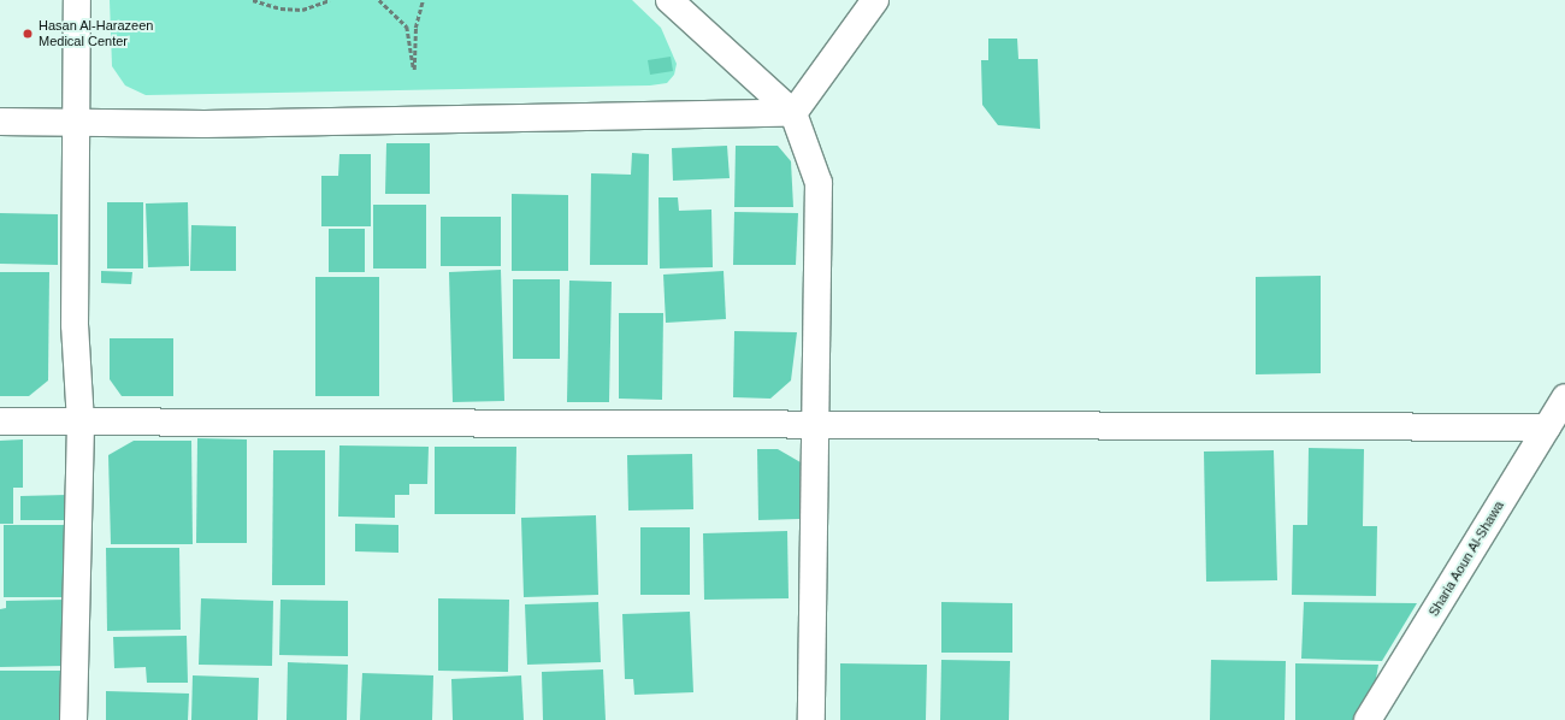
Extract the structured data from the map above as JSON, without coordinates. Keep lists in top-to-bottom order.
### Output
{
  "streets": {
    "street": ["Sharia Aoun Al-Shawa"]
  },
  "places": ["Hasan Al-Harazeen Medical Center"]
}
